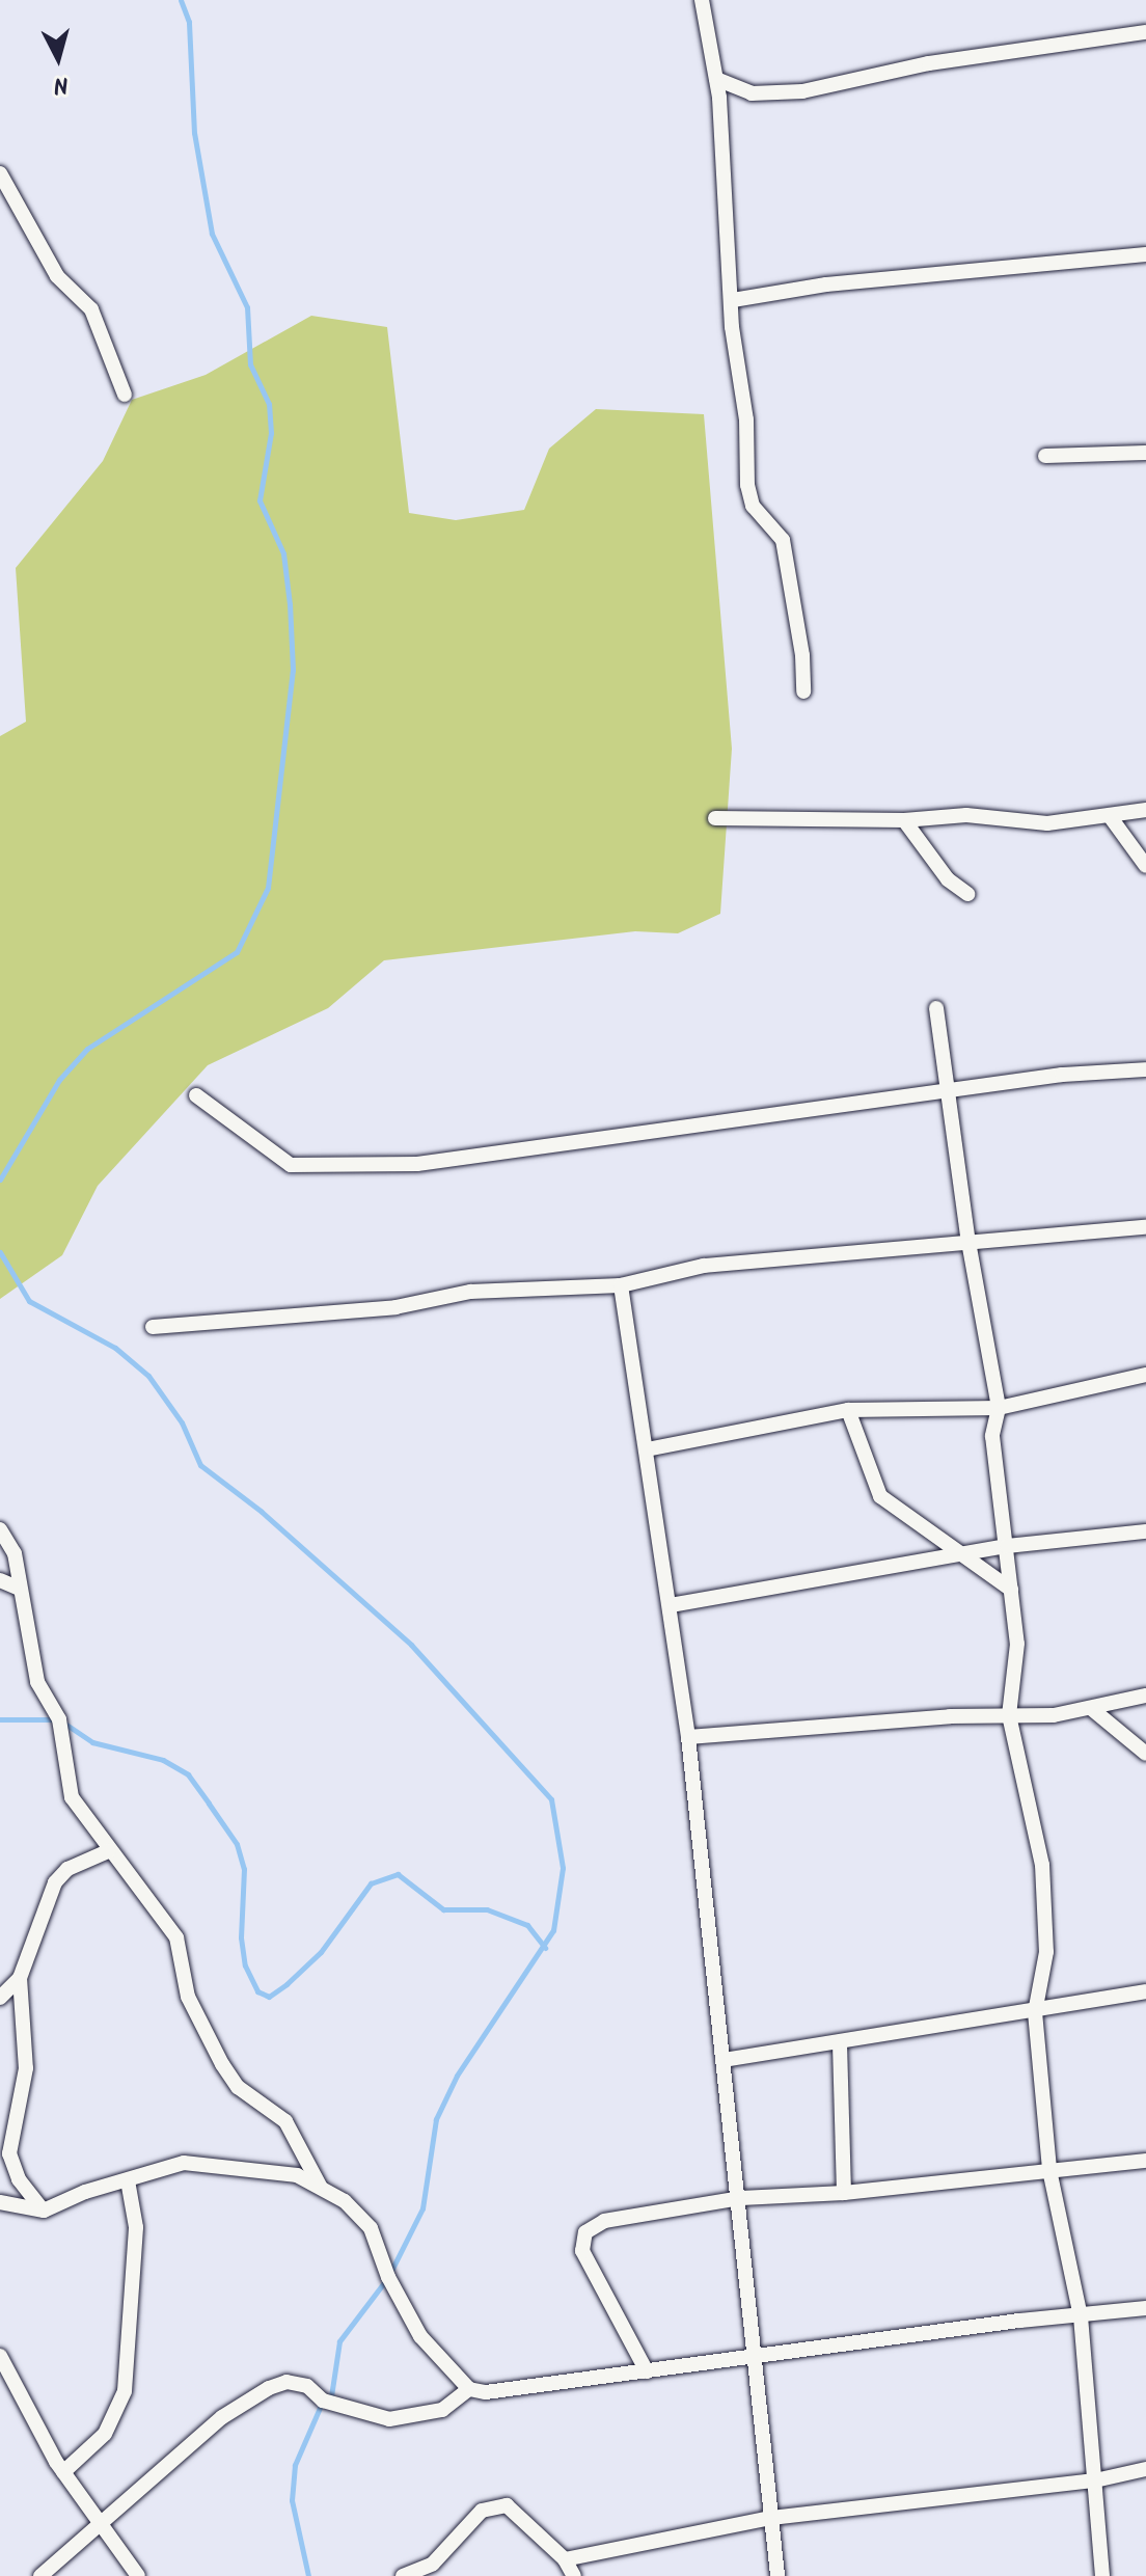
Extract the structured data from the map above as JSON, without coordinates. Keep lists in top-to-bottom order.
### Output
{
  "north": "bottom"
}
